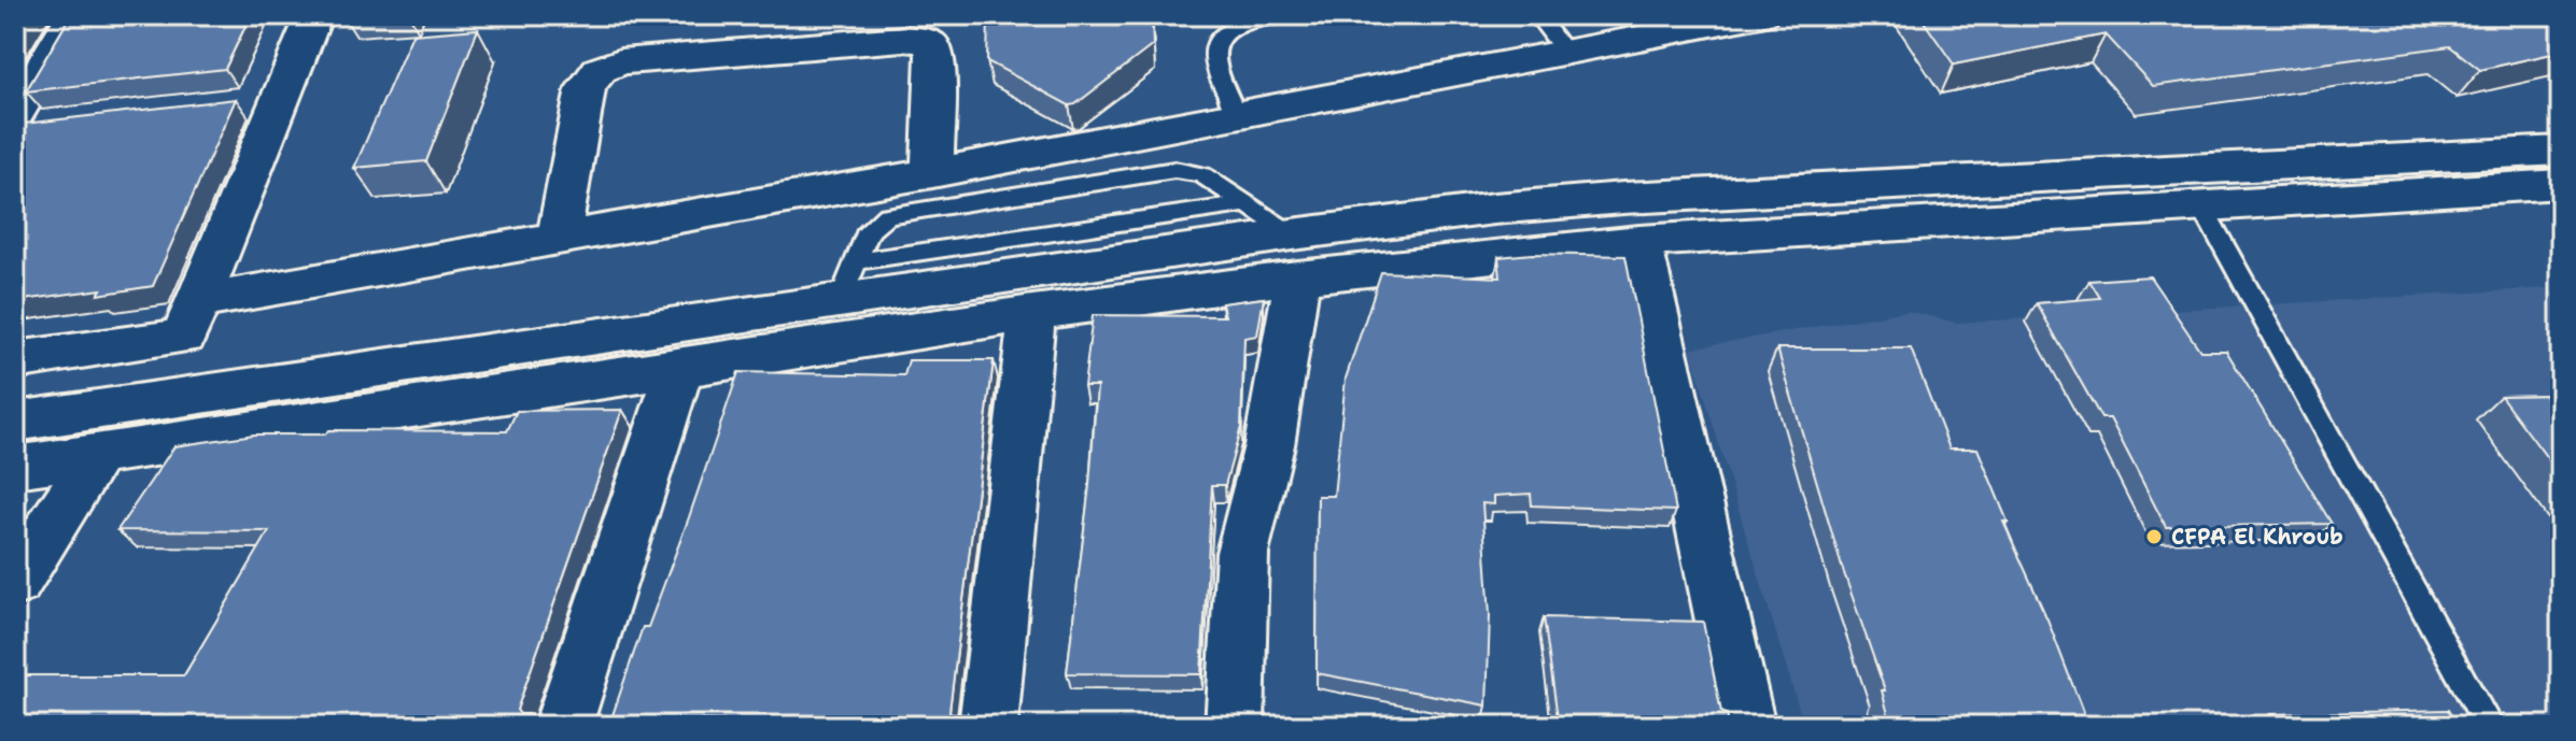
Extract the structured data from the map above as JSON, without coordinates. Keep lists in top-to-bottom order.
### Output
{
  "places": ["CFPA El Khroub"]
}
